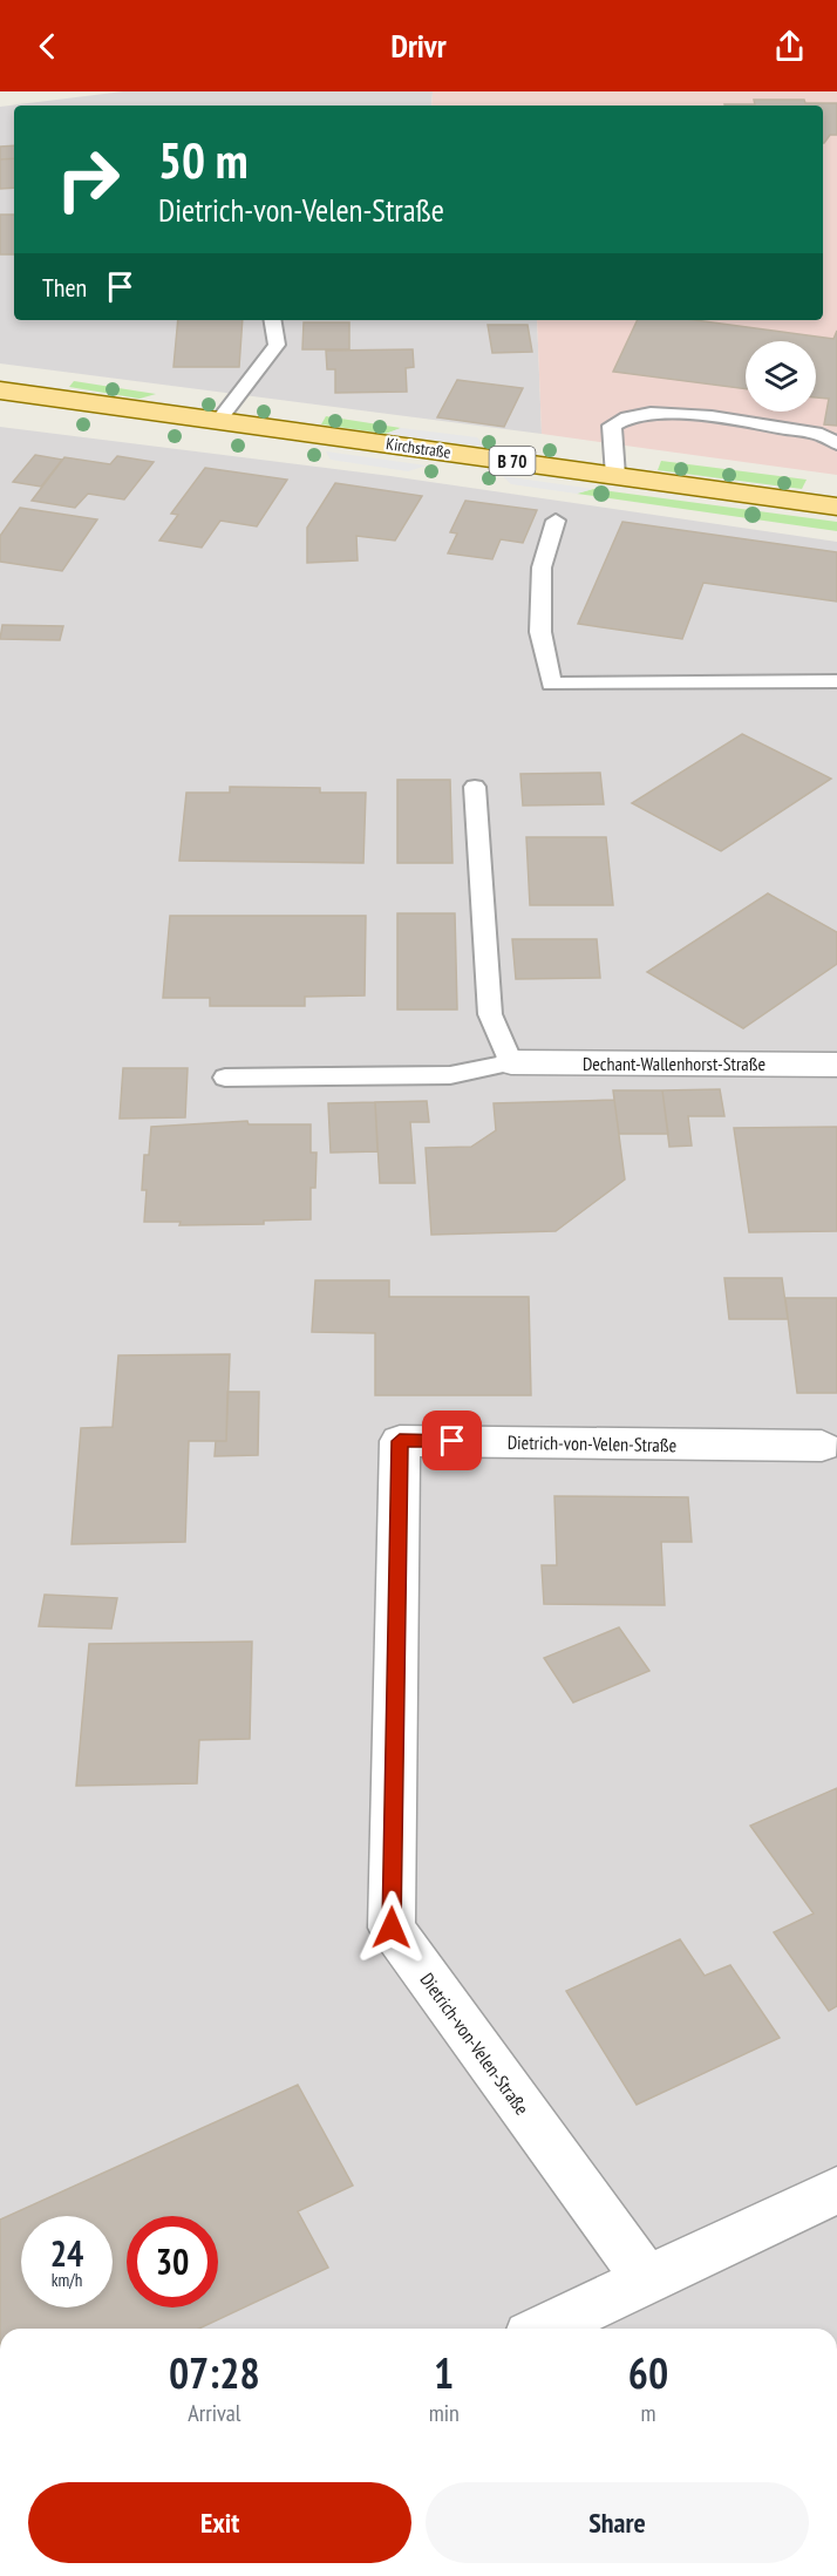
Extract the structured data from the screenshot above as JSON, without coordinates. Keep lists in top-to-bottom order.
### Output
{
  "streets": {
    "main road": ["Kirchstraße", "B 70"],
    "street": ["Dechant-Wallenhorst-Straße", "Dietrich-von-Velen-Straße"]
  },
  "page": {
    "header": "Drivr",
    "turn": ["50 m", "Dietrich-von-Velen-Straße"],
    "then": "Then",
    "speed": "24 km/h",
    "limit": "30",
    "eta": [
      "07:28",
      "Arrival",
      "1",
      "min",
      "60",
      "m"
    ],
    "buttons": ["Exit", "Share"]
  }
}
